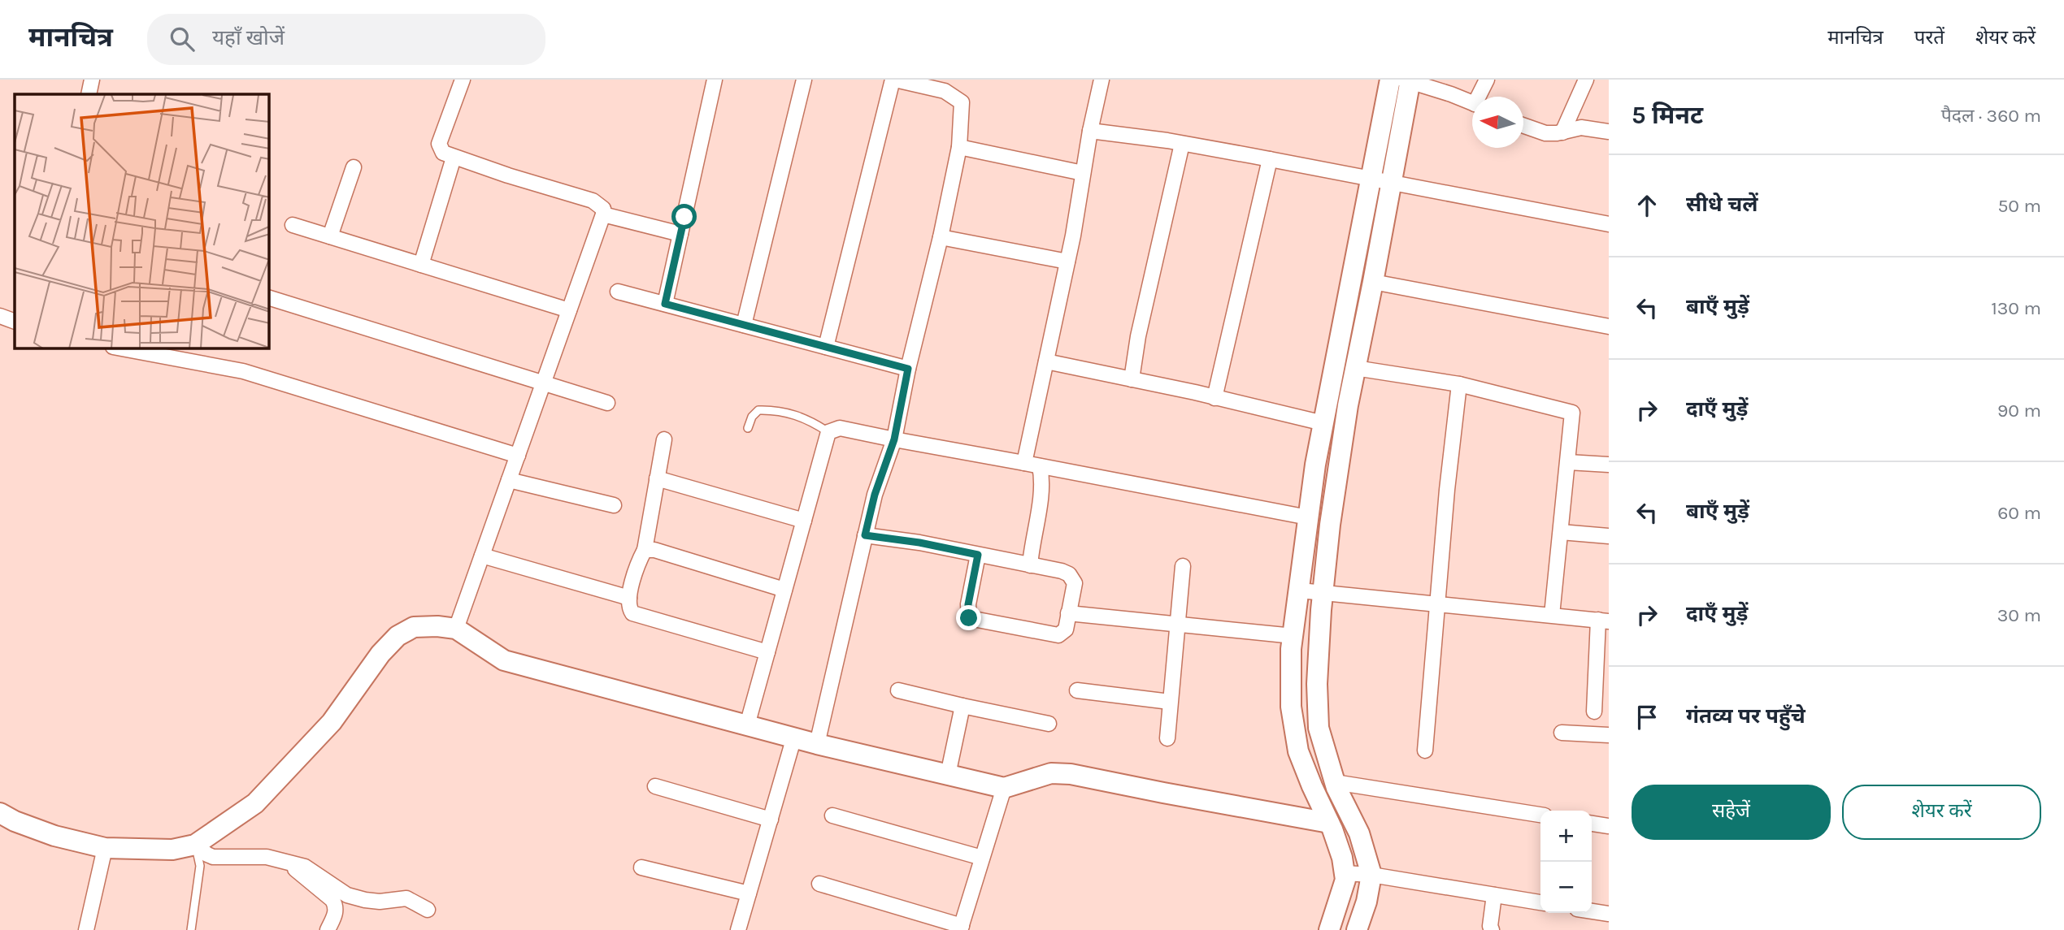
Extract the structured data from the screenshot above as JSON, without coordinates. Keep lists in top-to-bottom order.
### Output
{
  "north": "left",
  "page": {
    "header": "मानचित्र",
    "search": "यहाँ खोजें",
    "nav": ["मानचित्र", "परतें", "शेयर करें"],
    "heading": ["5 मिनट", "पैदल · 360 m"],
    "list": [
      ["सीधे चलें", "50 m"],
      ["बाएँ मुड़ें", "130 m"],
      ["दाएँ मुड़ें", "90 m"],
      ["बाएँ मुड़ें", "60 m"],
      ["दाएँ मुड़ें", "30 m"],
      "गंतव्य पर पहुँचे"
    ],
    "buttons": ["सहेजें", "शेयर करें"],
    "map_buttons": ["+", "−"]
  }
}
